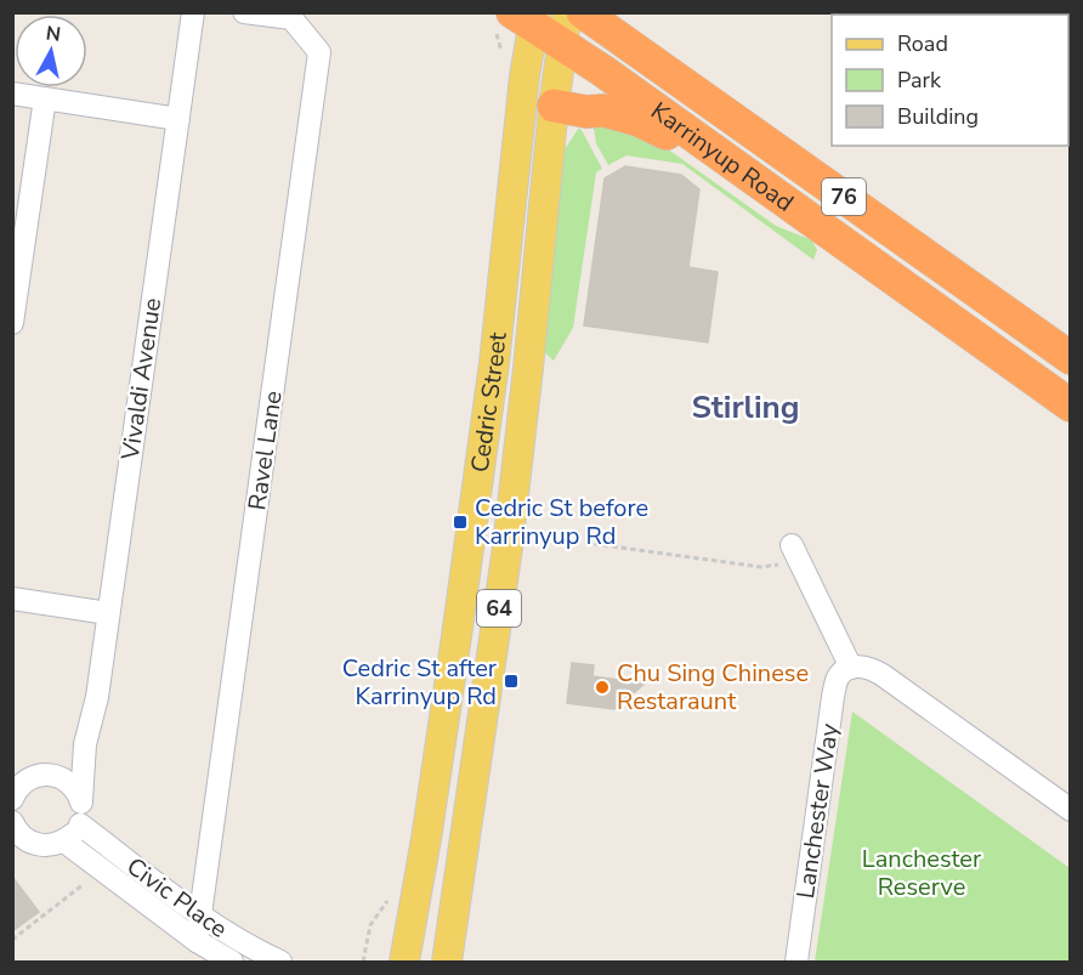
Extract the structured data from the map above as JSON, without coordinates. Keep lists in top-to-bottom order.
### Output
{
  "streets": {
    "highway": ["Karrinyup Road", "76"],
    "main road": ["Cedric Street", "64"],
    "street": [
      "Vivaldi Avenue",
      "Ravel Lane",
      "Lanchester Way",
      "Civic Place"
    ]
  },
  "crossings": [
    ["Karrinyup Road", "Cedric Street"],
    ["Ravel Lane", "Civic Place"]
  ],
  "districts": ["Stirling"],
  "parks": ["Lanchester Reserve"],
  "places": {
    "transit": ["Cedric St before Karrinyup Rd", "Cedric St after Karrinyup Rd"],
    "other": ["Chu Sing Chinese Restaraunt"]
  },
  "legend": ["Road", "Park", "Building"],
  "north": "top"
}
